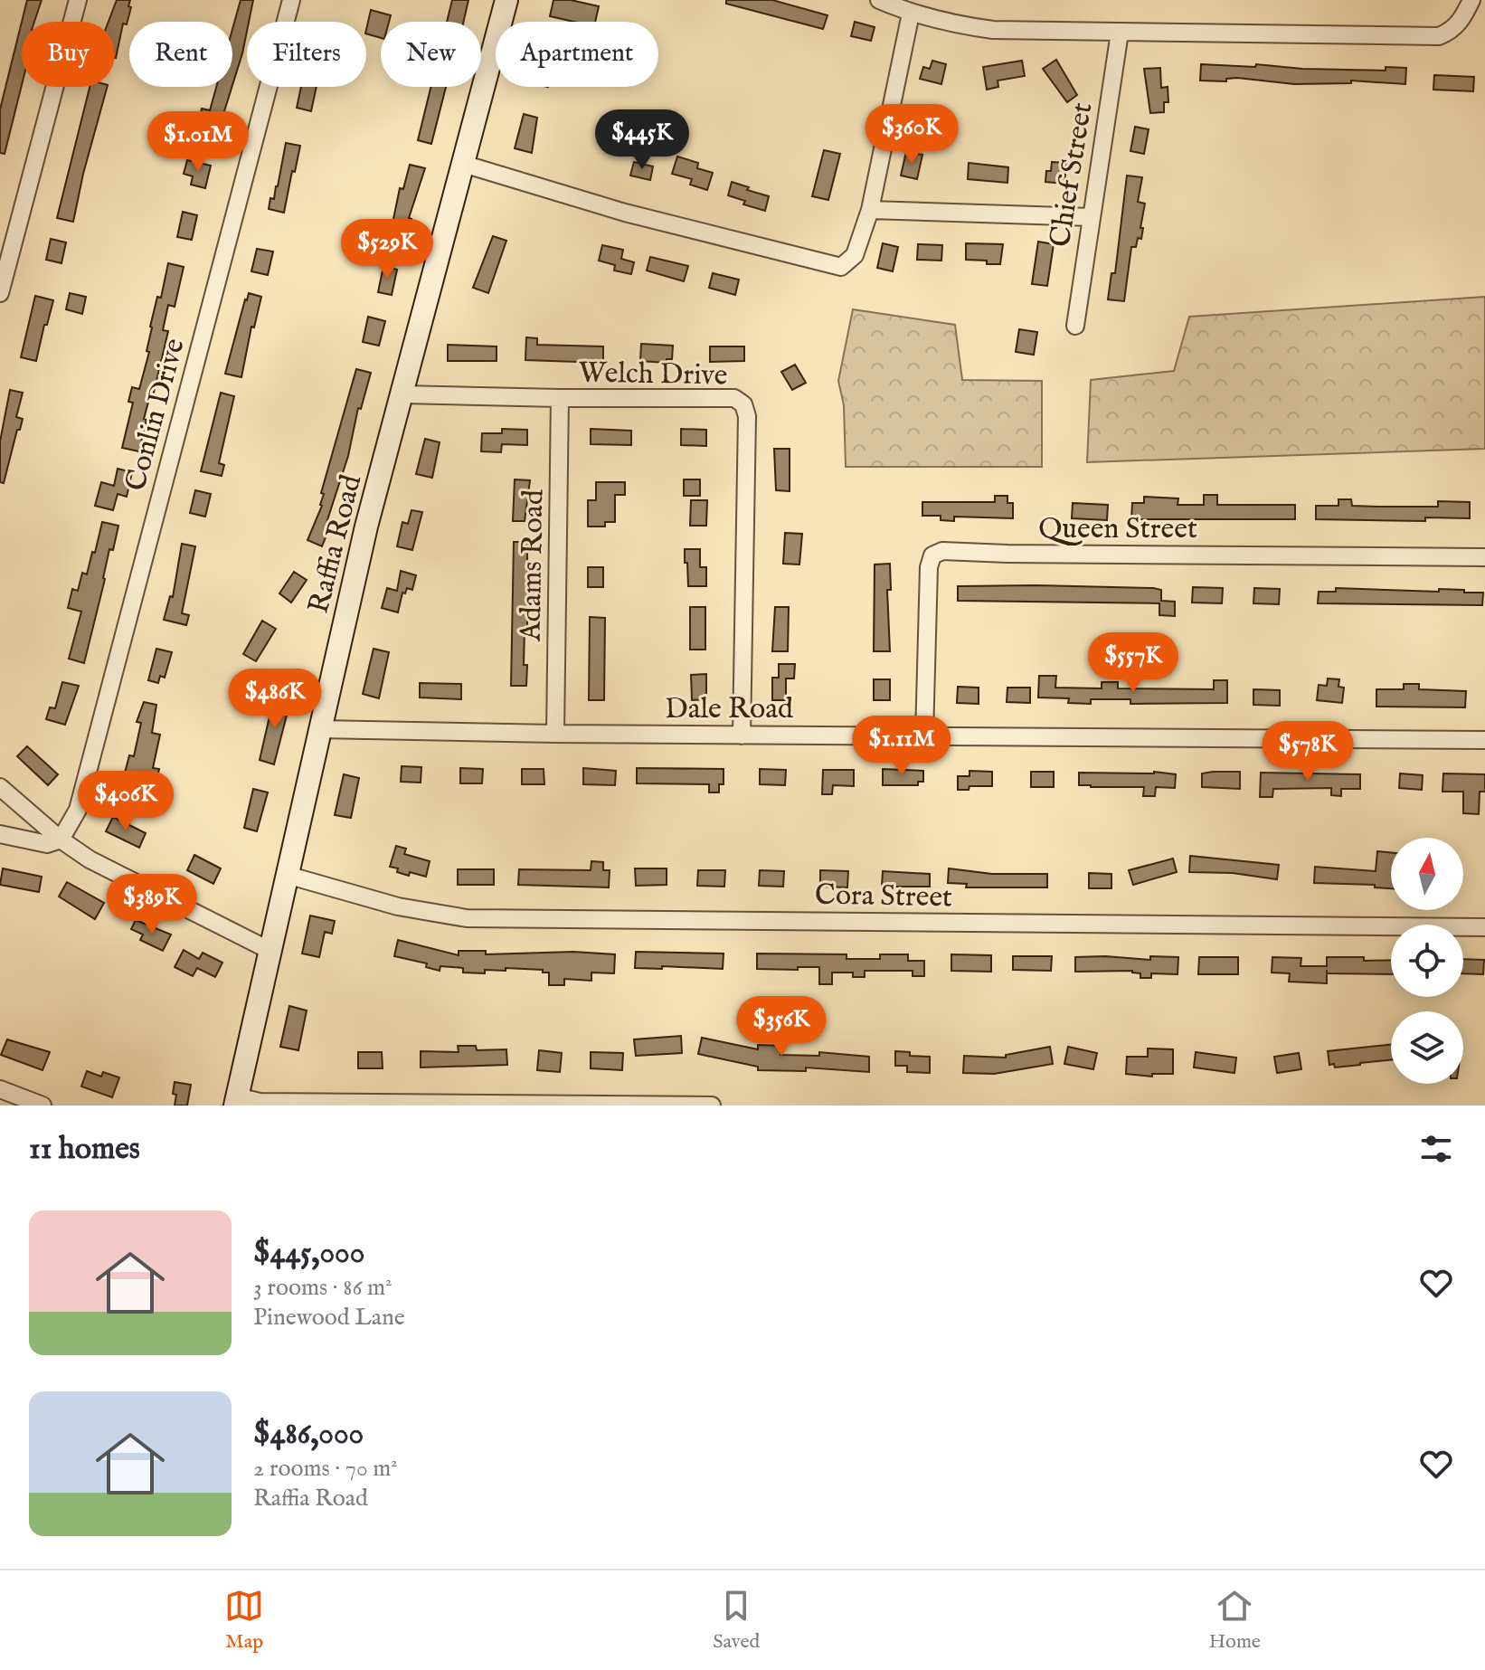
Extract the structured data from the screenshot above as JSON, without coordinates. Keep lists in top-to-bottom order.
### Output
{
  "streets": {
    "main road": ["Raffia Road"],
    "street": [
      "Chief Street",
      "Welch Drive",
      "Conlin Drive",
      "Queen Street",
      "Adams Road",
      "Dale Road",
      "Cora Street"
    ]
  },
  "crossings": [
    ["Welch Drive", "Raffia Road"],
    ["Welch Drive", "Adams Road"],
    ["Welch Drive", "Dale Road"],
    ["Queen Street", "Dale Road"],
    ["Raffia Road", "Dale Road"],
    ["Raffia Road", "Cora Street"],
    ["Adams Road", "Dale Road"]
  ],
  "north": "top",
  "page": {
    "chip": [
      "Buy",
      "Rent",
      "Filters",
      "New",
      "Apartment"
    ],
    "price": [
      "$360K",
      "$445K",
      "$1.01M",
      "$529K",
      "$557K",
      "$486K",
      "$1.11M",
      "$578K",
      "$406K",
      "$389K",
      "$356K"
    ],
    "heading": "11 homes",
    "list": [
      {
        "name": "$445,000",
        "note": "3 rooms · 86 m² · Pinewood Lane"
      },
      {
        "name": "$486,000",
        "note": "2 rooms · 70 m² · Raffia Road"
      }
    ],
    "tabs": ["Map", "Saved", "Home"]
  }
}
